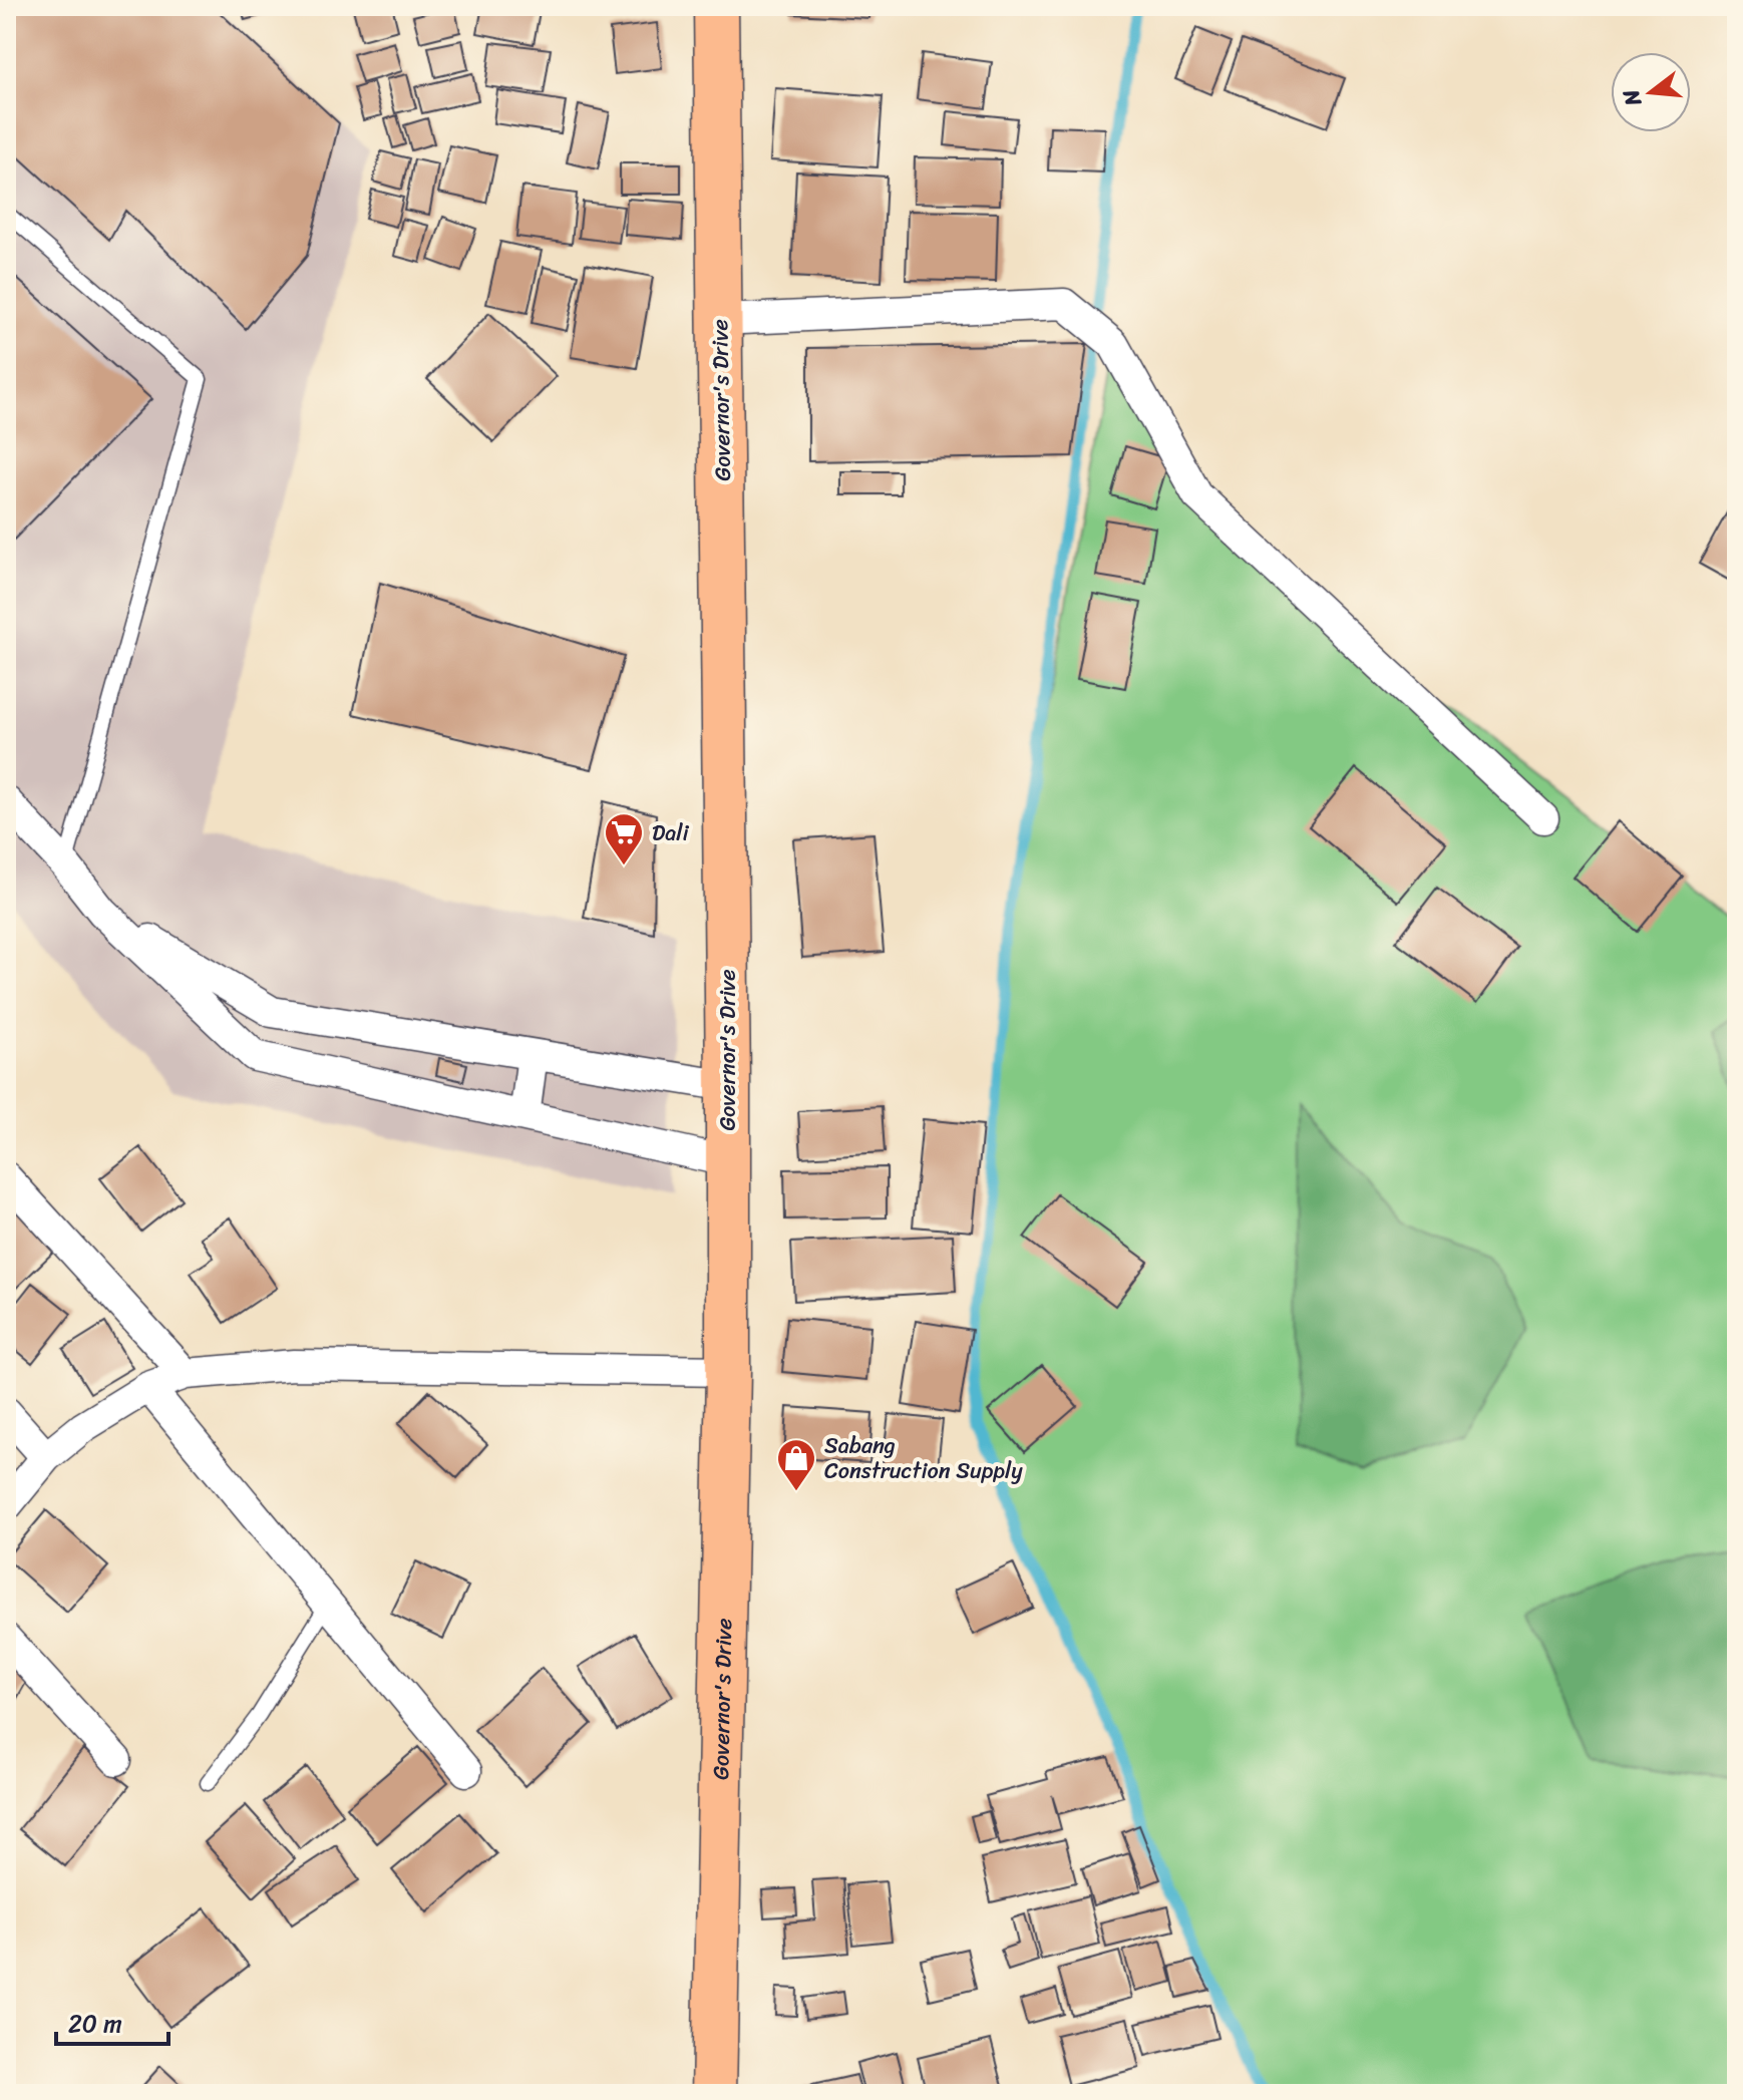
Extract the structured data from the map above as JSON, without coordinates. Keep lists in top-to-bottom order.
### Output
{
  "streets": {
    "main road": ["Governor's Drive"]
  },
  "places": {
    "supermarket": ["Dali"],
    "shop": ["Sabang Construction Supply"]
  },
  "scale_bar": "20 m",
  "north": "left"
}
